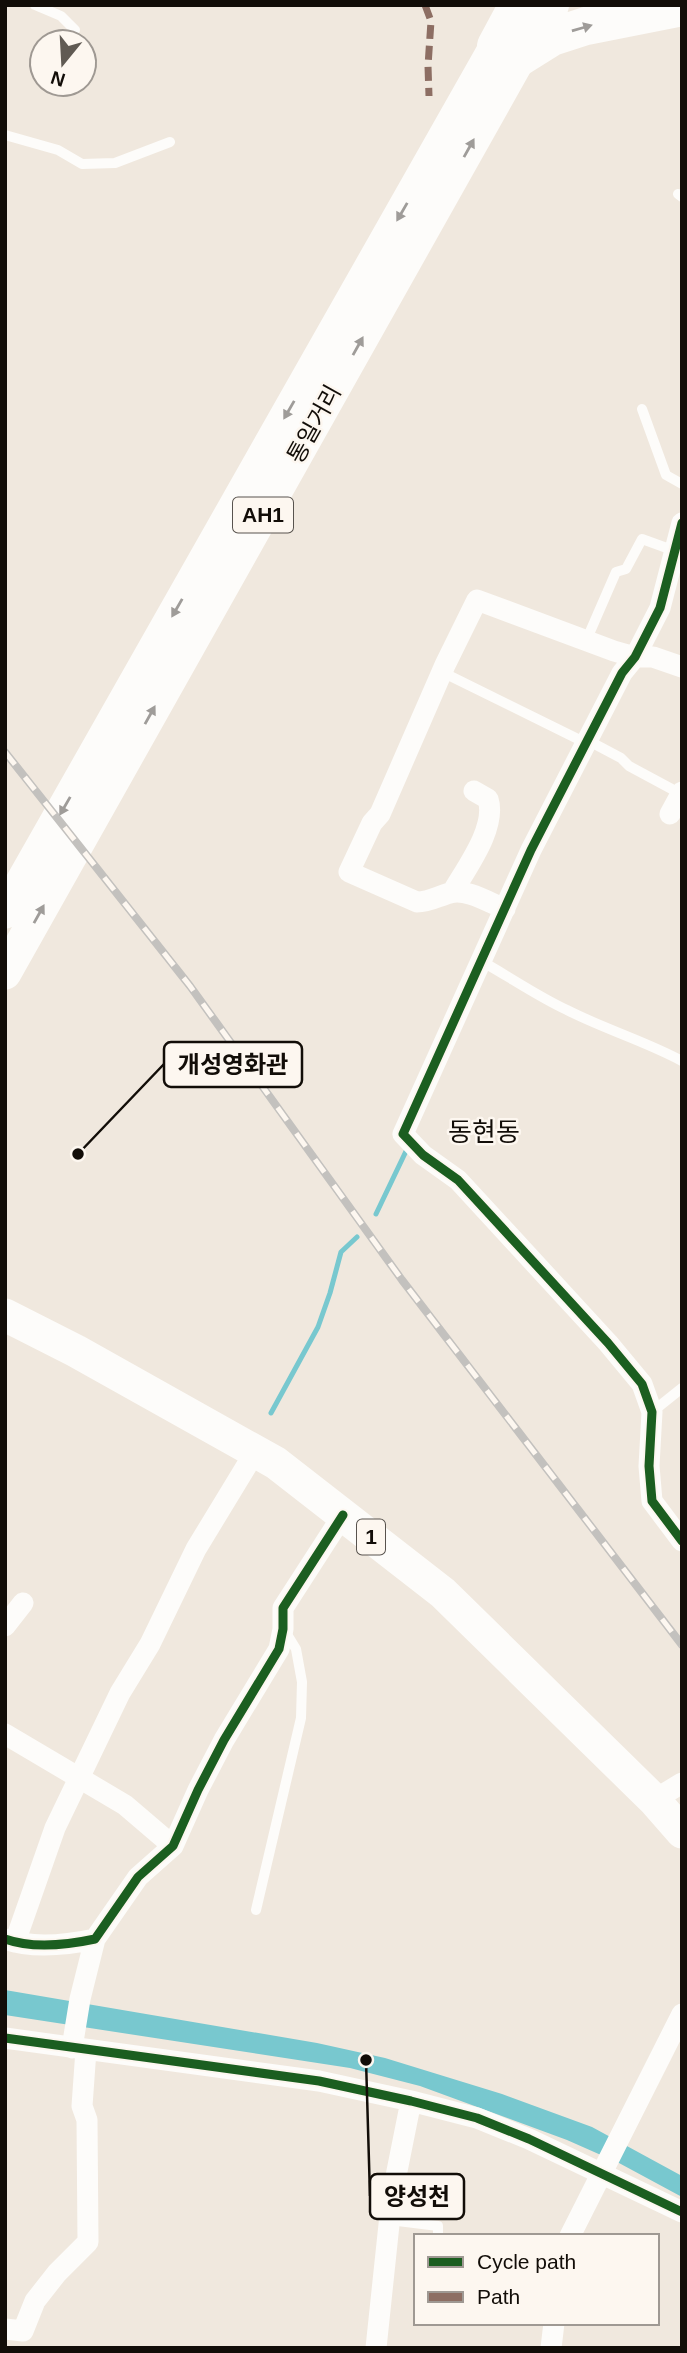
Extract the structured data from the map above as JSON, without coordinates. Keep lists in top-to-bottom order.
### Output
{
  "streets": {
    "highway": ["AH1"],
    "main road": ["통일거리", "1"]
  },
  "crossings": [
    ["통일거리", "AH1"]
  ],
  "districts": ["동현동"],
  "places": ["개성영화관", "양성천"],
  "legend": ["Cycle path", "Path"],
  "north": "bottom"
}
